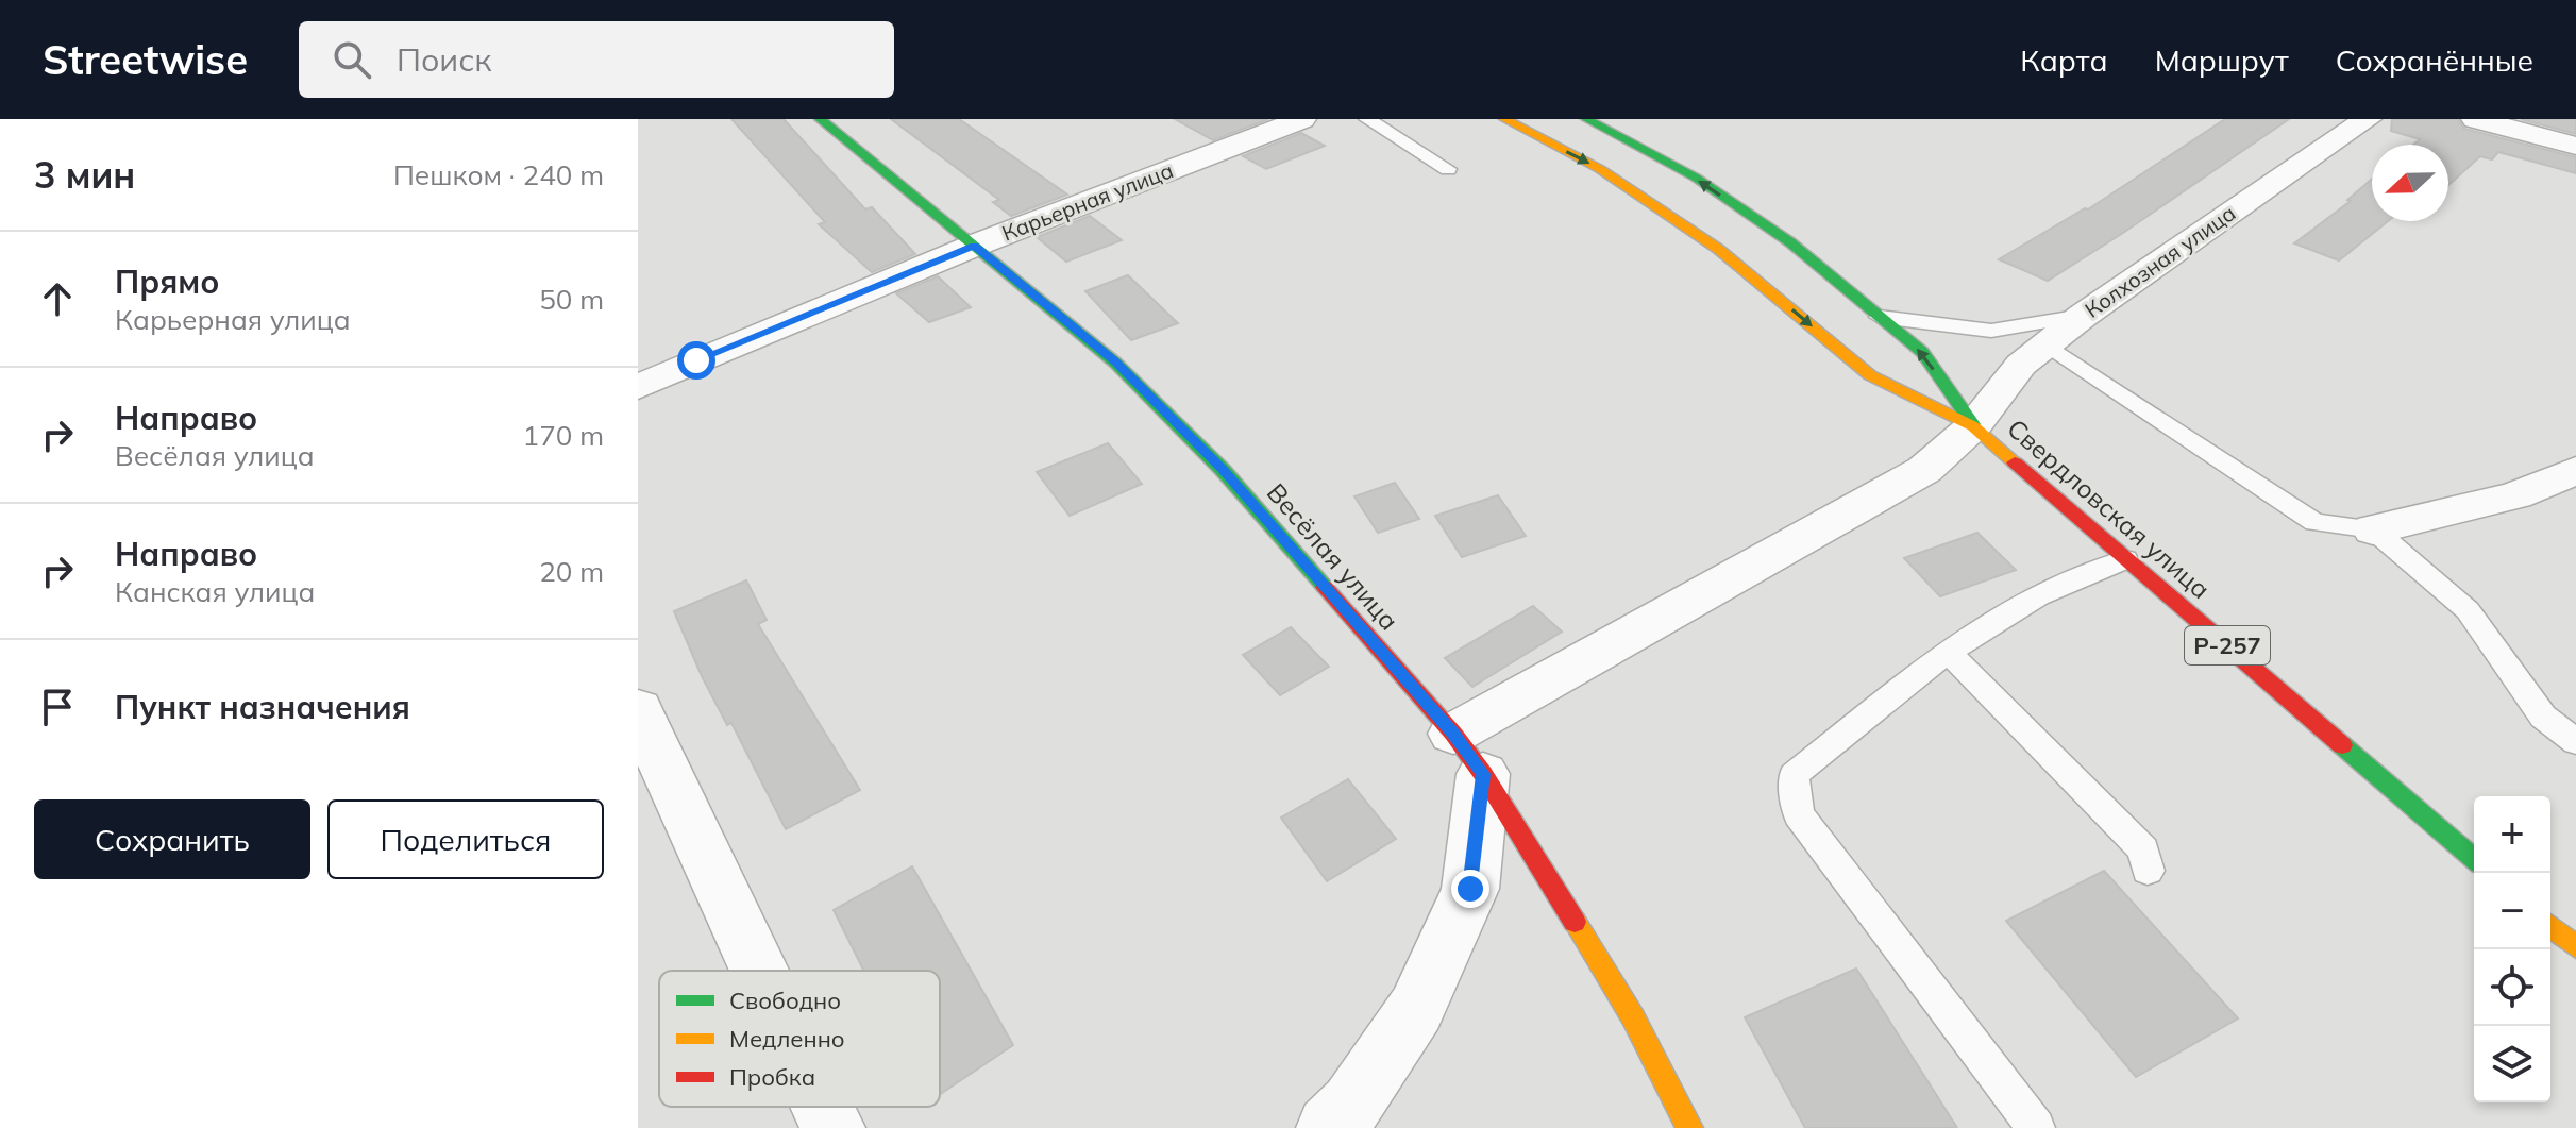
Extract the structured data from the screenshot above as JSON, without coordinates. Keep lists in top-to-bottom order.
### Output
{
  "streets": {
    "main road": ["Свердловская улица", "Весёлая улица", "Р-257"],
    "street": ["Карьерная улица", "Колхозная улица"]
  },
  "crossings": [
    ["Карьерная улица", "Весёлая улица"],
    ["Колхозная улица", "Свердловская улица"],
    ["Колхозная улица", "Весёлая улица"]
  ],
  "legend": ["Свободно", "Медленно", "Пробка"],
  "north": "left",
  "page": {
    "header": "Streetwise",
    "search": "Поиск",
    "nav": ["Карта", "Маршрут", "Сохранённые"],
    "heading": ["3 мин", "Пешком · 240 m"],
    "list": [
      ["Прямо", "Карьерная улица", "50 m"],
      ["Направо", "Весёлая улица", "170 m"],
      ["Направо", "Канская улица", "20 m"],
      "Пункт назначения"
    ],
    "buttons": ["Сохранить", "Поделиться"],
    "map_buttons": ["+", "−"]
  }
}
